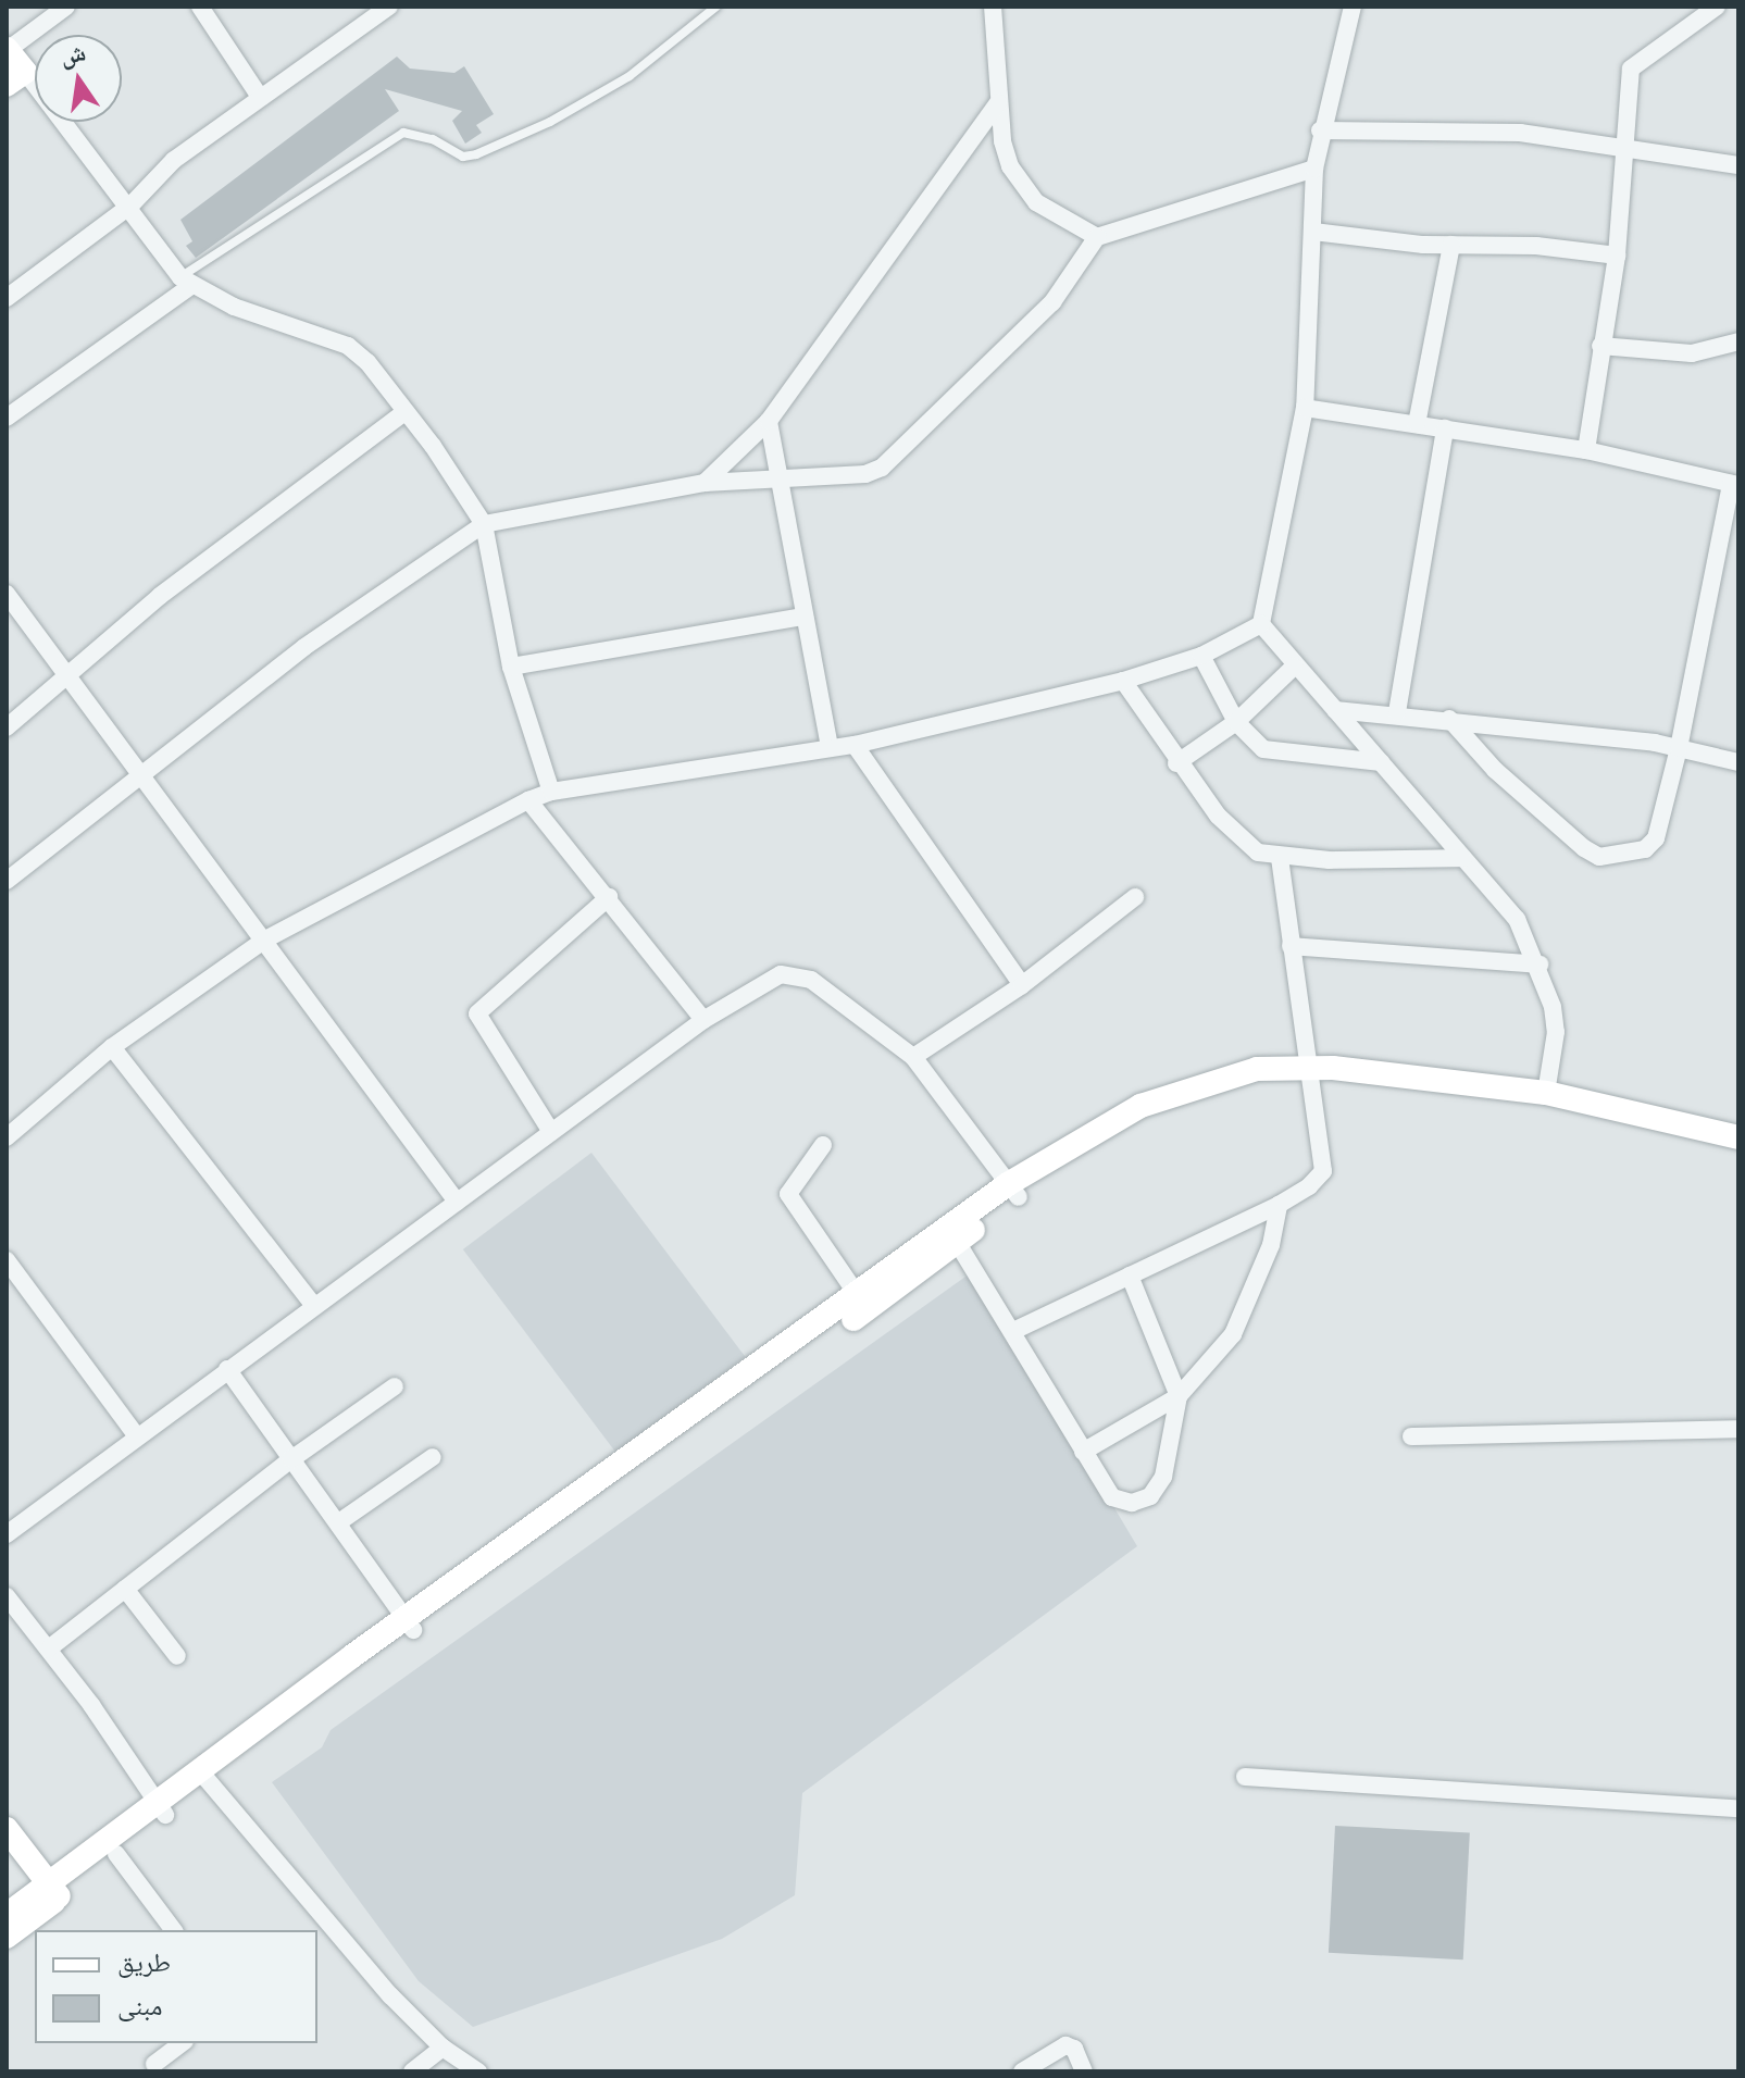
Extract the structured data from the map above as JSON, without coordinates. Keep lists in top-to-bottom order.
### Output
{
  "legend": ["طريق", "مبنى"],
  "north": "top"
}
